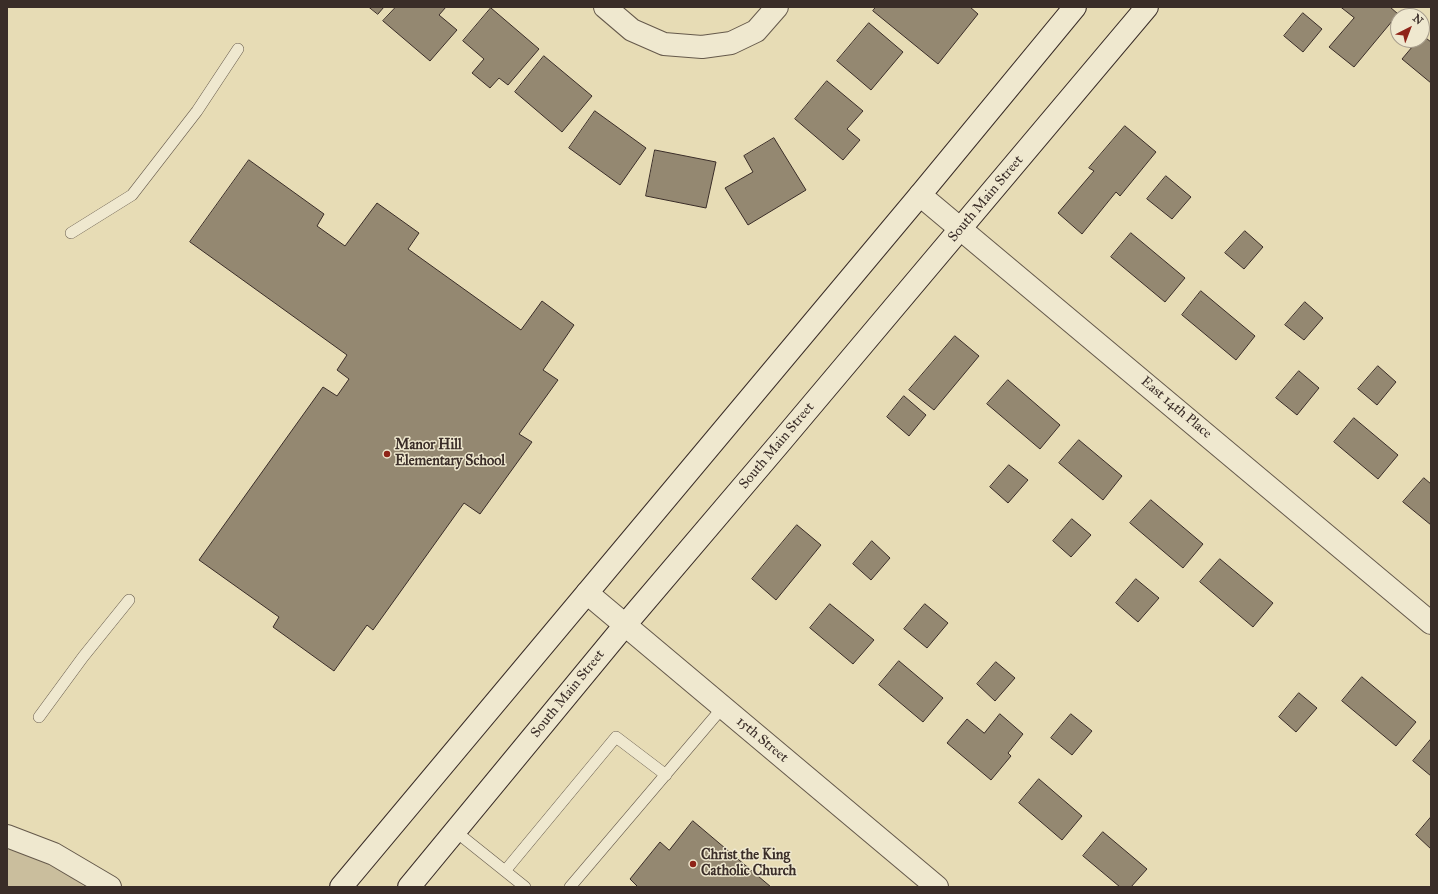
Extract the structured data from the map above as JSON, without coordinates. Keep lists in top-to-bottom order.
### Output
{
  "streets": {
    "street": ["South Main Street", "East 14th Place", "15th Street"]
  },
  "crossings": [
    ["South Main Street", "East 14th Place"],
    ["South Main Street", "15th Street"]
  ],
  "places": ["Manor Hill Elementary School", "Christ the King Catholic Church"],
  "north": "top right"
}
